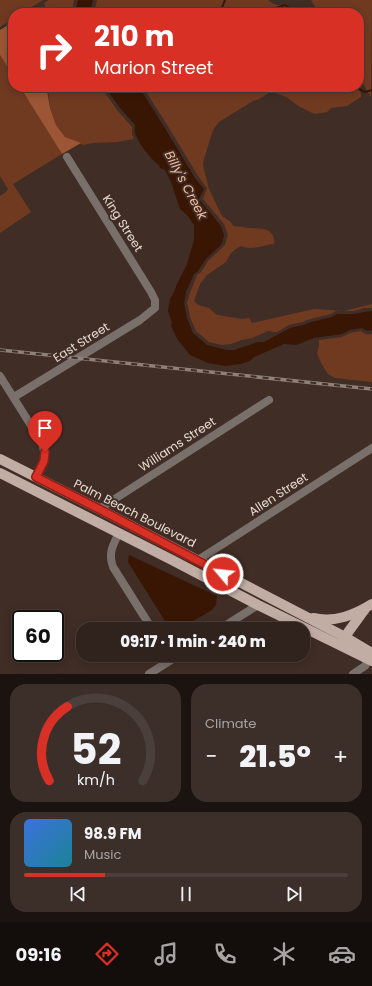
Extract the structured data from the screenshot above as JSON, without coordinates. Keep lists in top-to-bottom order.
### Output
{
  "streets": {
    "main road": ["Palm Beach Boulevard"],
    "street": [
      "King Street",
      "East Street",
      "Williams Street",
      "Allen Street"
    ]
  },
  "crossings": [
    ["King Street", "East Street"],
    ["Williams Street", "Palm Beach Boulevard"],
    ["Allen Street", "Palm Beach Boulevard"]
  ],
  "water": ["Billy's Creek"],
  "page": {
    "turn": ["210 m", "Marion Street"],
    "limit": "60",
    "trip": "09:17 · 1 min · 240 m",
    "tile": "Climate",
    "heat": ["−", "21.5°", "+"],
    "song": ["98.9 FM", "Music"],
    "tabs": "09:16",
    "gauge": ["52", "km/h"]
  }
}
